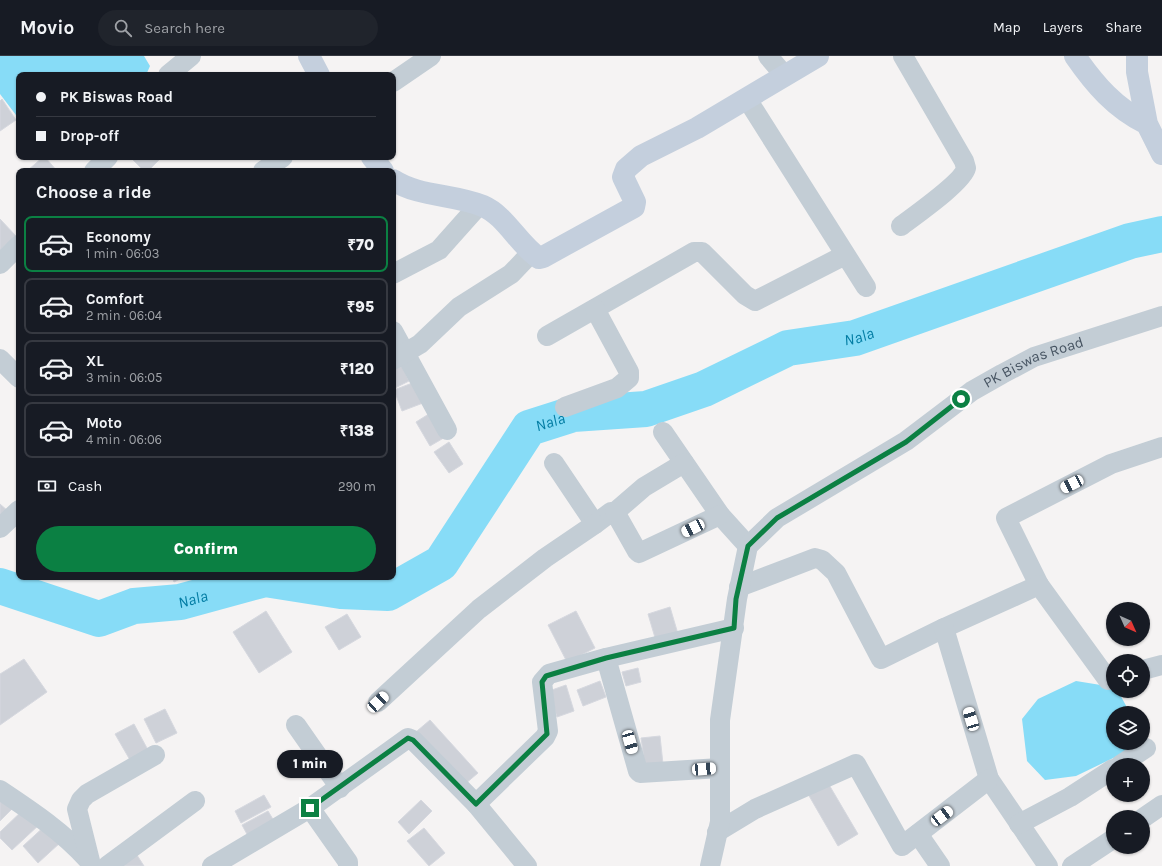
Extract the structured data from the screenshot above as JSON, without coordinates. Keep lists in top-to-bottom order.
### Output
{
  "streets": {
    "street": ["PK Biswas Road"]
  },
  "water": ["Nala"],
  "north": "bottom right",
  "page": {
    "header": "Movio",
    "search": "Search here",
    "nav": ["Map", "Layers", "Share"],
    "banner": ["PK Biswas Road", "Drop-off"],
    "heading": "Choose a ride",
    "list": [
      {
        "name": "Economy",
        "note": "1 min · 06:03",
        "value": "₹70"
      },
      {
        "name": "Comfort",
        "note": "2 min · 06:04",
        "value": "₹95"
      },
      {
        "name": "XL",
        "note": "3 min · 06:05",
        "value": "₹120"
      },
      {
        "name": "Moto",
        "note": "4 min · 06:06",
        "value": "₹138"
      }
    ],
    "pay": ["Cash", "290 m"],
    "buttons": "Confirm",
    "map_buttons": ["+", "−"],
    "bubble": "1 min"
  }
}
